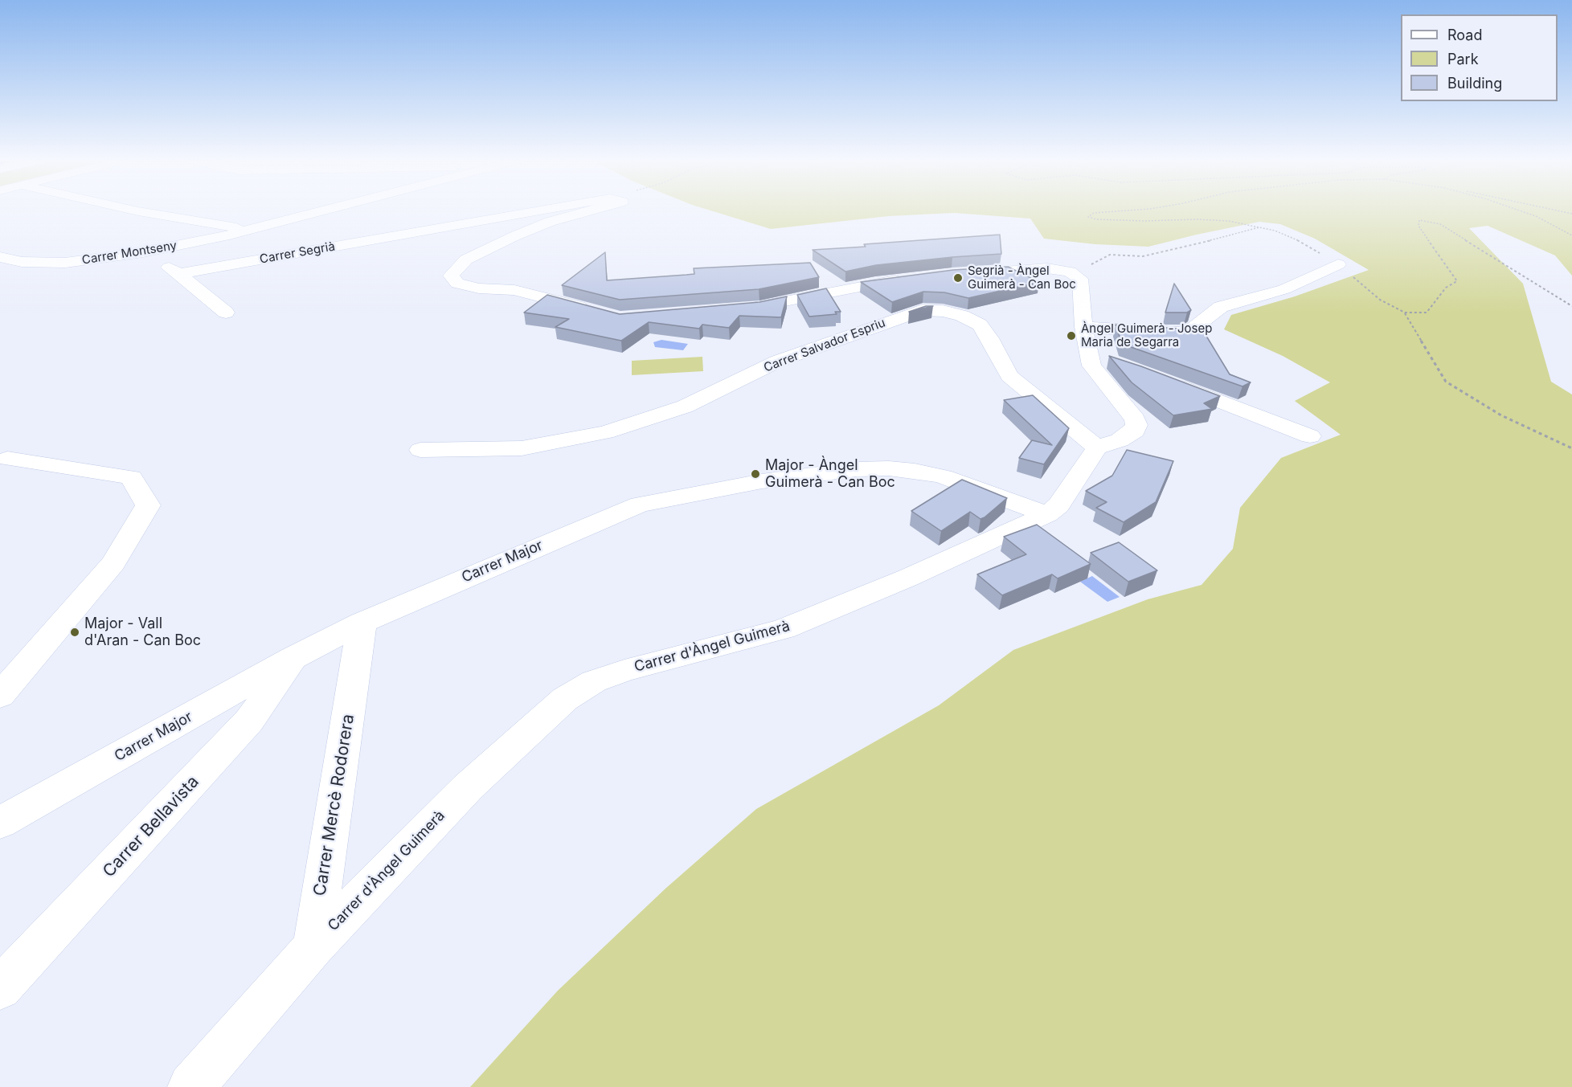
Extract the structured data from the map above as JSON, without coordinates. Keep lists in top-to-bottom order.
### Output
{
  "streets": {
    "street": [
      "Carrer Montseny",
      "Carrer Segrià",
      "Carrer Salvador Espriu",
      "Carrer Major",
      "Carrer d'Àngel Guimerà",
      "Carrer Mercè Rodorera",
      "Carrer Bellavista"
    ]
  },
  "crossings": [
    ["Carrer Salvador Espriu", "Carrer d'Àngel Guimerà"],
    ["Carrer Major", "Carrer d'Àngel Guimerà"],
    ["Carrer Major", "Carrer Mercè Rodorera"],
    ["Carrer Major", "Carrer Bellavista"],
    ["Carrer d'Àngel Guimerà", "Carrer Mercè Rodorera"]
  ],
  "places": [
    "Segrià - Àngel Guimerà - Can Boc",
    "Àngel Guimerà - Josep Maria de Segarra",
    "Major - Àngel Guimerà - Can Boc",
    "Major - Vall d'Aran - Can Boc"
  ],
  "legend": ["Road", "Park", "Building"]
}
